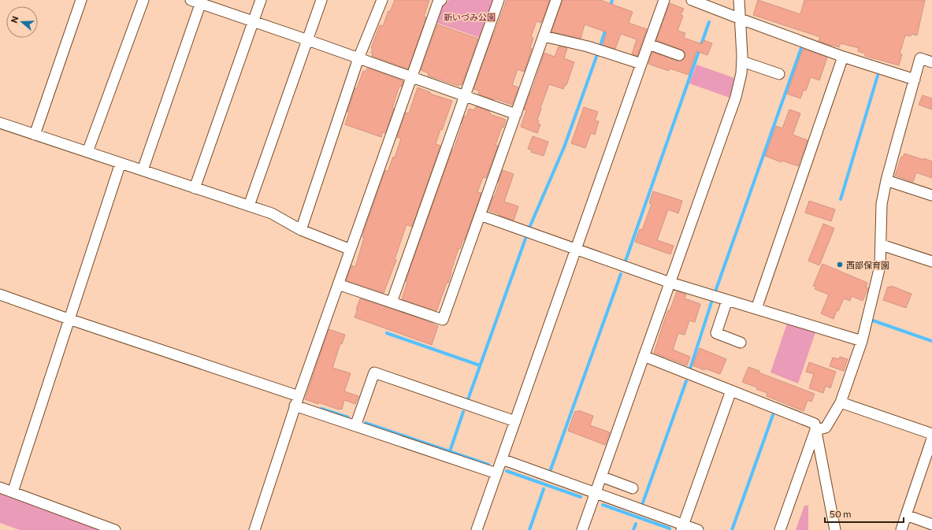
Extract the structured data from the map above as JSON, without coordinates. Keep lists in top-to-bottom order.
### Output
{
  "parks": ["新いづみ公園"],
  "places": ["西部保育園"],
  "scale_bar": "50 m",
  "north": "left"
}
